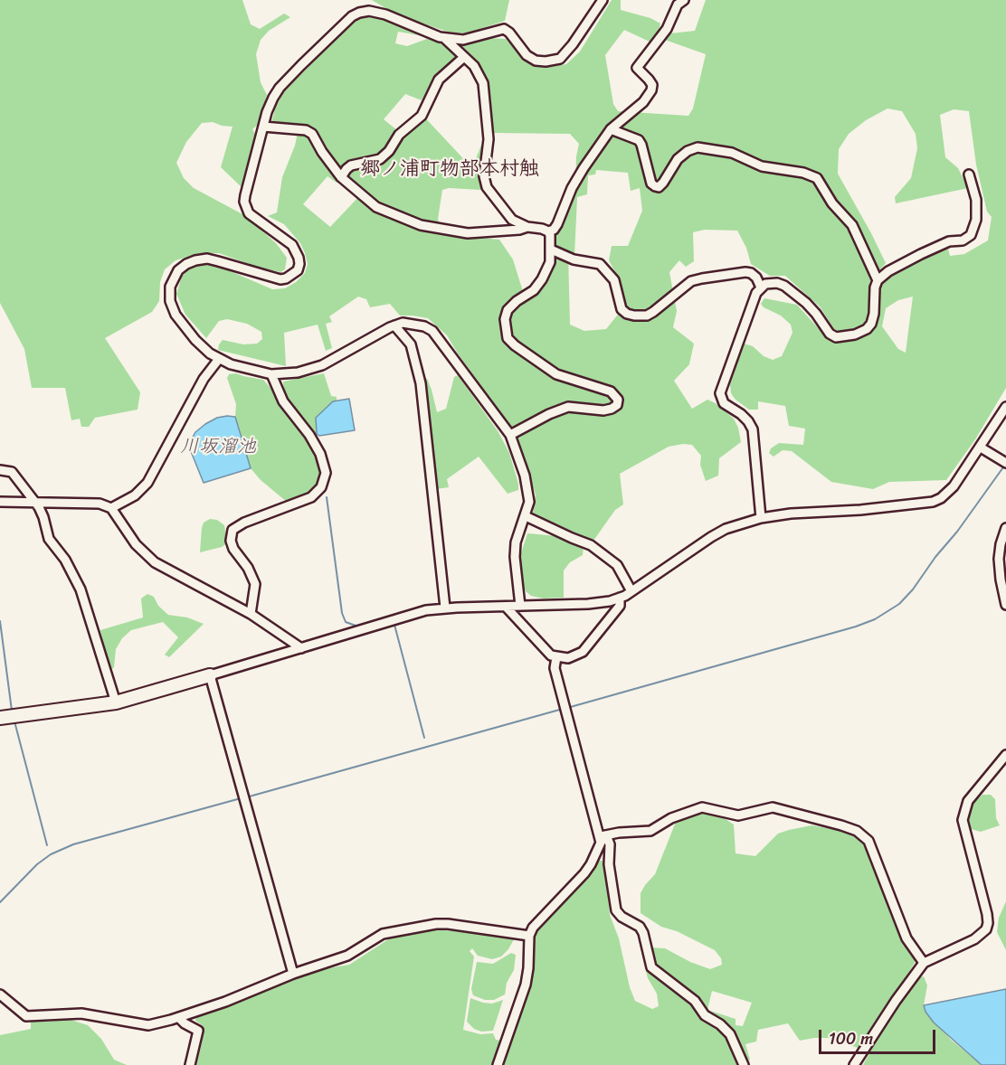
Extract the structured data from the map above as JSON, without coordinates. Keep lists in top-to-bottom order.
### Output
{
  "districts": ["郷ノ浦町物部本村触"],
  "water": ["川坂溜池"],
  "scale_bar": "100 m"
}
